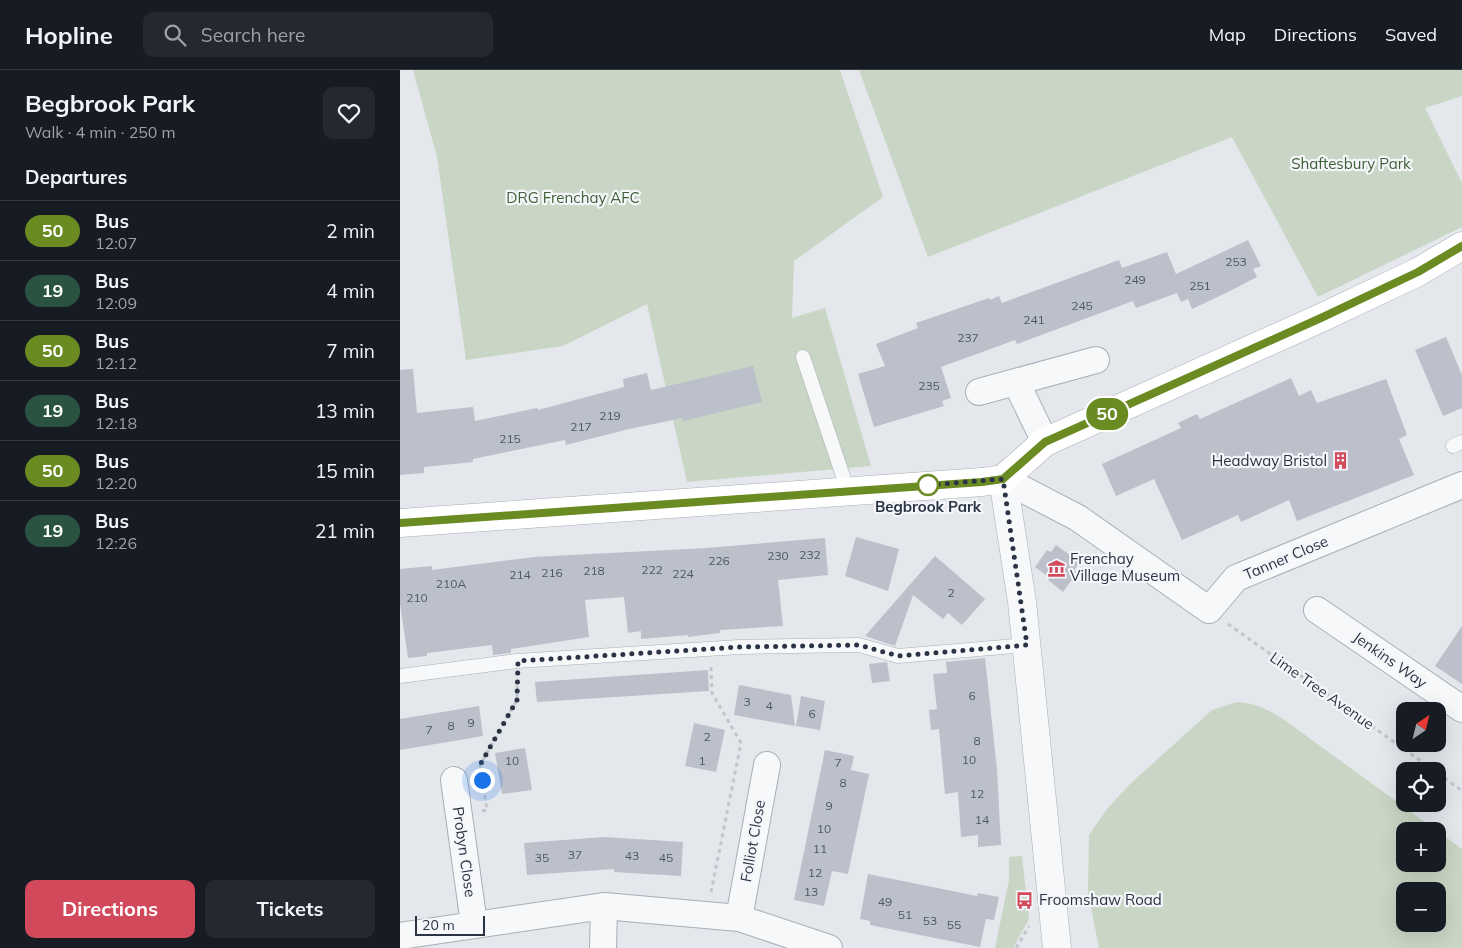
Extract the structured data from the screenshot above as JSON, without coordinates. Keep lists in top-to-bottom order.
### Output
{
  "streets": {
    "street": [
      "Tanner Close",
      "Jenkins Way",
      "Folliot Close",
      "Probyn Close"
    ],
    "path": ["Lime Tree Avenue"]
  },
  "crossings": [
    ["Tanner Close", "Lime Tree Avenue"]
  ],
  "parks": ["Shaftesbury Park", "DRG Frenchay AFC"],
  "places": {
    "building": ["Headway Bristol"],
    "other": ["Begbrook Park"],
    "museum": ["Frenchay Village Museum"],
    "bus stop": ["Froomshaw Road"]
  },
  "lines": ["bus line 50"],
  "house_numbers": [
    "253",
    "249",
    "251",
    "245",
    "241",
    "237",
    "235",
    "219",
    "217",
    "215",
    "232",
    "230",
    "226",
    "222",
    "218",
    "216",
    "224",
    "214",
    "210A",
    "2",
    "210",
    "6",
    "3",
    "4",
    "6",
    "9",
    "8",
    "7",
    "2",
    "8",
    "10",
    "10",
    "1",
    "7",
    "8",
    "12",
    "9",
    "14",
    "10",
    "11",
    "37",
    "43",
    "35",
    "45",
    "12",
    "13",
    "49",
    "51",
    "53",
    "55"
  ],
  "scale_bar": "20 m",
  "north": "top right",
  "page": {
    "header": "Hopline",
    "search": "Search here",
    "nav": ["Map", "Directions", "Saved"],
    "heading": [
      ["Begbrook Park", "Walk · 4 min · 250 m"],
      "Departures"
    ],
    "on_map": "50",
    "list": [
      {
        "mark": "50",
        "name": "Bus",
        "note": "12:07",
        "value": "2 min"
      },
      {
        "mark": "19",
        "name": "Bus",
        "note": "12:09",
        "value": "4 min"
      },
      {
        "mark": "50",
        "name": "Bus",
        "note": "12:12",
        "value": "7 min"
      },
      {
        "mark": "19",
        "name": "Bus",
        "note": "12:18",
        "value": "13 min"
      },
      {
        "mark": "50",
        "name": "Bus",
        "note": "12:20",
        "value": "15 min"
      },
      {
        "mark": "19",
        "name": "Bus",
        "note": "12:26",
        "value": "21 min"
      }
    ],
    "map_buttons": ["+", "−"],
    "buttons": ["Directions", "Tickets"],
    "scale": "20 m"
  }
}
